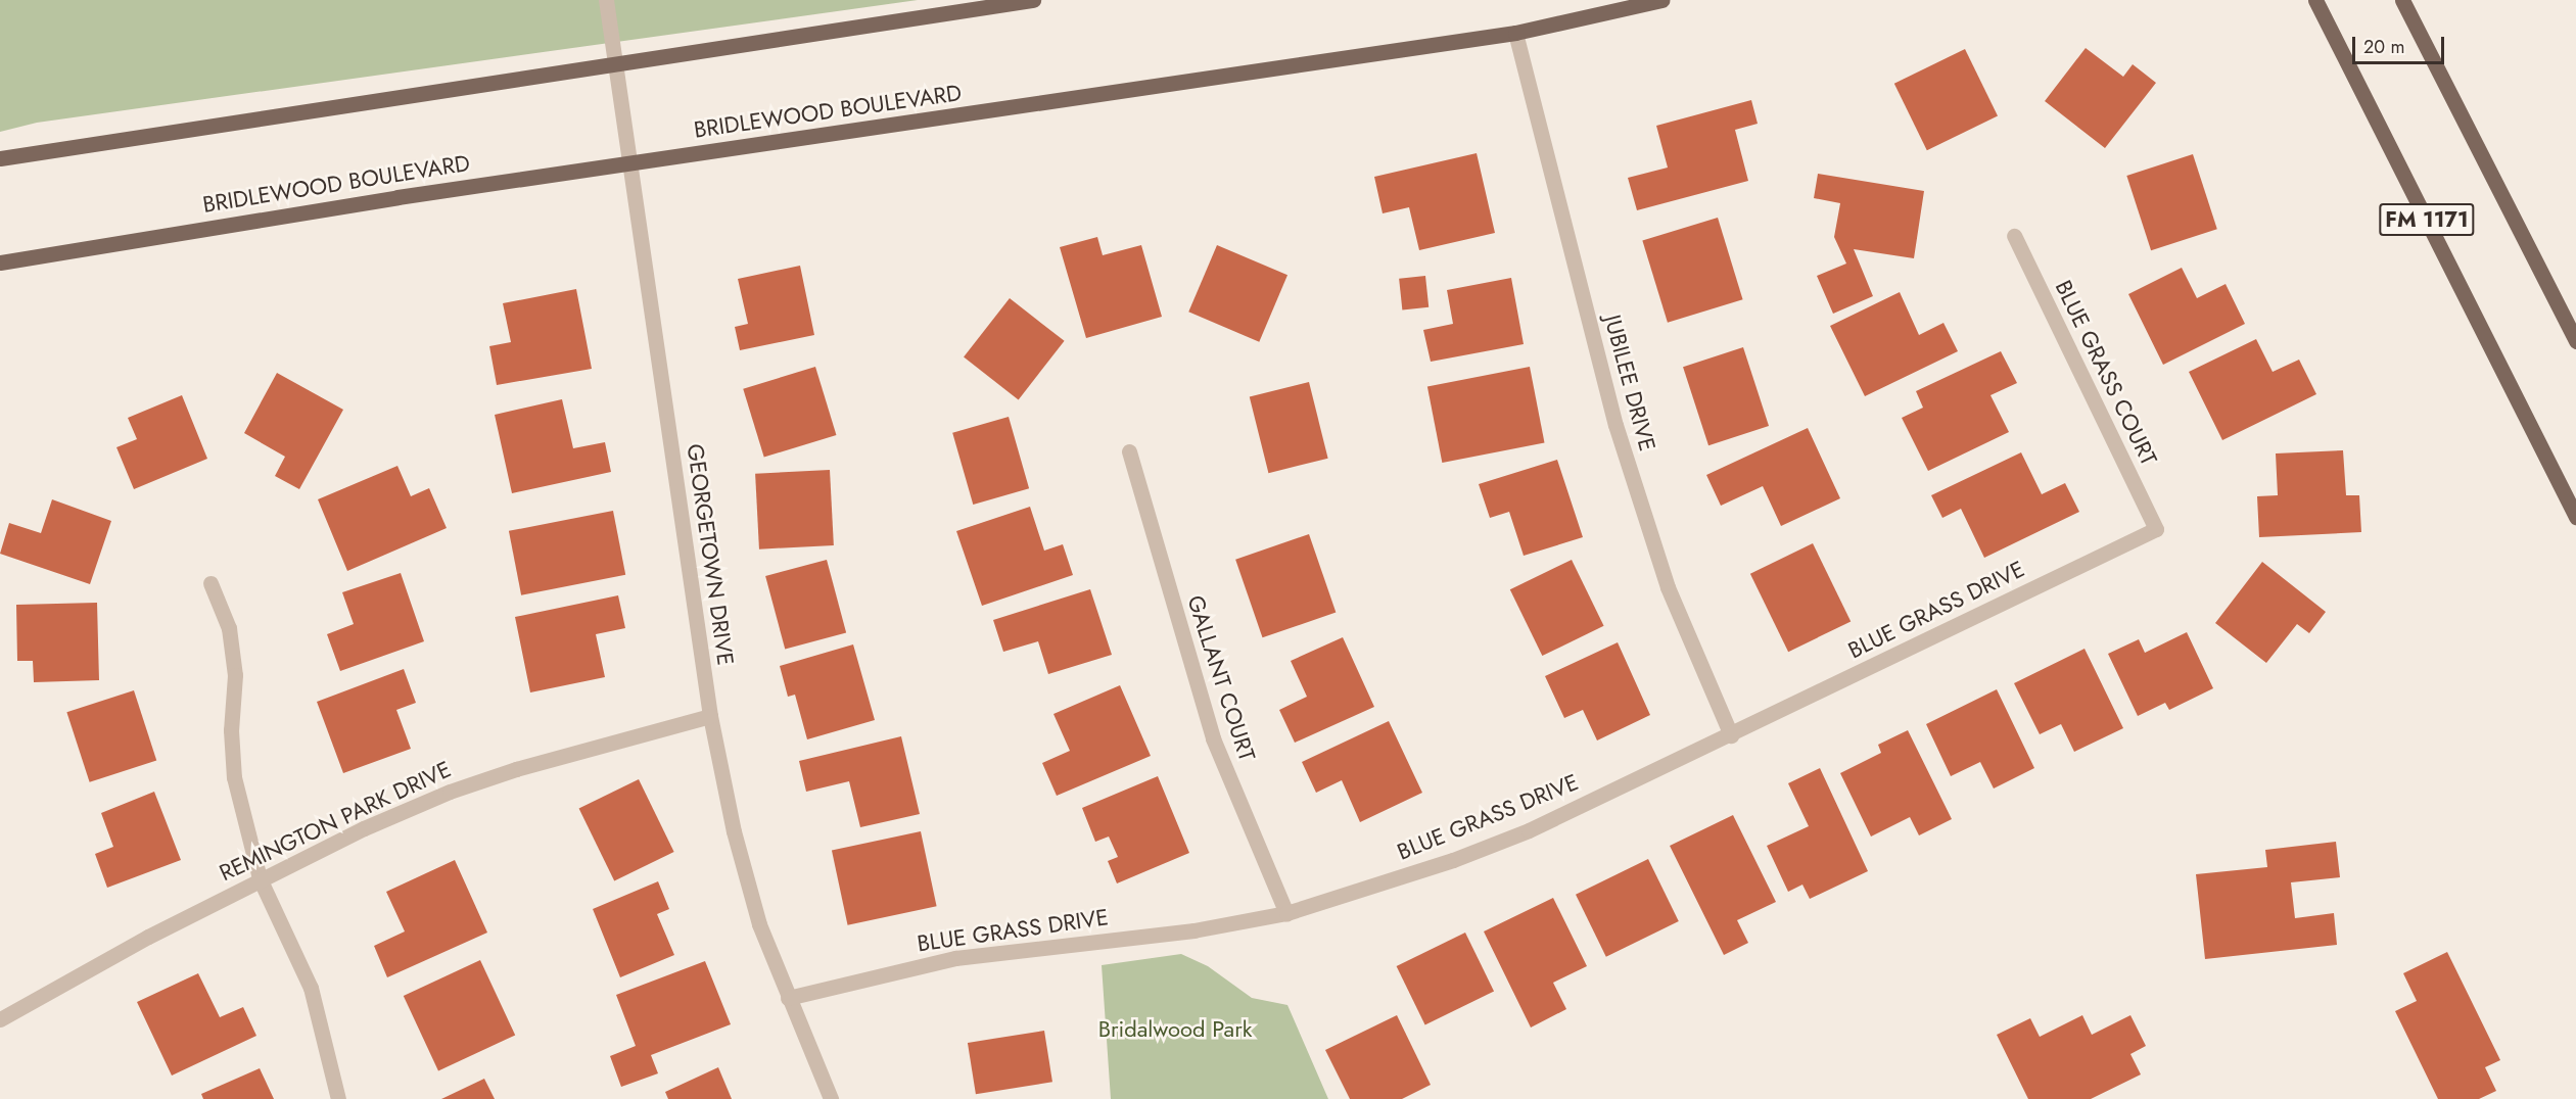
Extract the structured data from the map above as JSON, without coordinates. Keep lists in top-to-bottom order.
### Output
{
  "streets": {
    "main road": ["BRIDLEWOOD BOULEVARD", "FM 1171"],
    "street": [
      "BLUE GRASS COURT",
      "JUBILEE DRIVE",
      "GEORGETOWN DRIVE",
      "BLUE GRASS DRIVE",
      "GALLANT COURT",
      "REMINGTON PARK DRIVE"
    ]
  },
  "crossings": [
    ["BRIDLEWOOD BOULEVARD", "JUBILEE DRIVE"],
    ["BRIDLEWOOD BOULEVARD", "GEORGETOWN DRIVE"],
    ["BLUE GRASS COURT", "BLUE GRASS DRIVE"],
    ["JUBILEE DRIVE", "BLUE GRASS DRIVE"],
    ["GEORGETOWN DRIVE", "BLUE GRASS DRIVE"],
    ["GEORGETOWN DRIVE", "REMINGTON PARK DRIVE"],
    ["BLUE GRASS DRIVE", "GALLANT COURT"]
  ],
  "parks": ["Bridalwood Park"],
  "scale_bar": "20 m"
}
